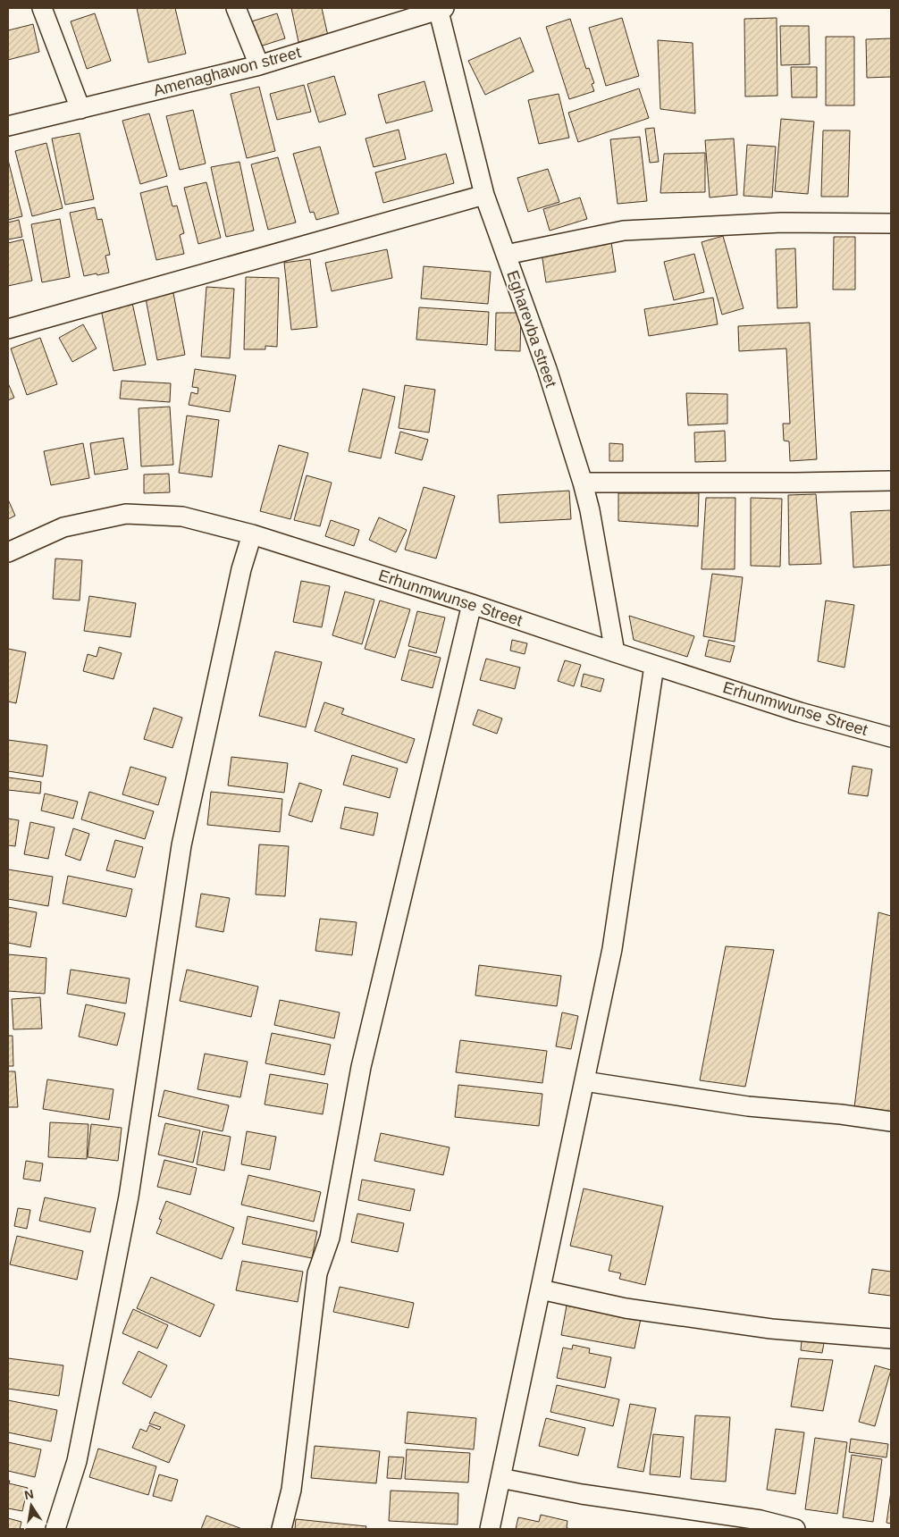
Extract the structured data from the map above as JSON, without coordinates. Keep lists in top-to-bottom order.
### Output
{
  "streets": {
    "street": ["Amenaghawon street", "Egharevba street", "Erhunmwunse Street"]
  },
  "crossings": [
    ["Amenaghawon street", "Egharevba street"],
    ["Egharevba street", "Erhunmwunse Street"]
  ],
  "north": "top"
}
